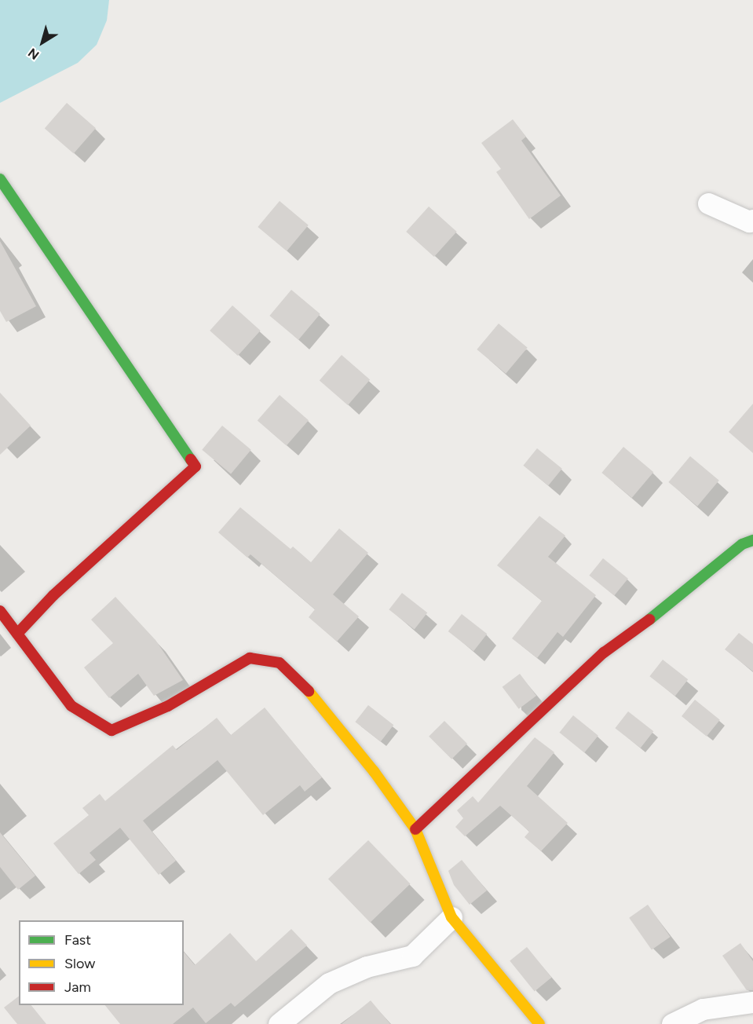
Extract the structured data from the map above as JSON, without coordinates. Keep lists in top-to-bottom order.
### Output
{
  "legend": ["Fast", "Slow", "Jam"],
  "north": "bottom left"
}
